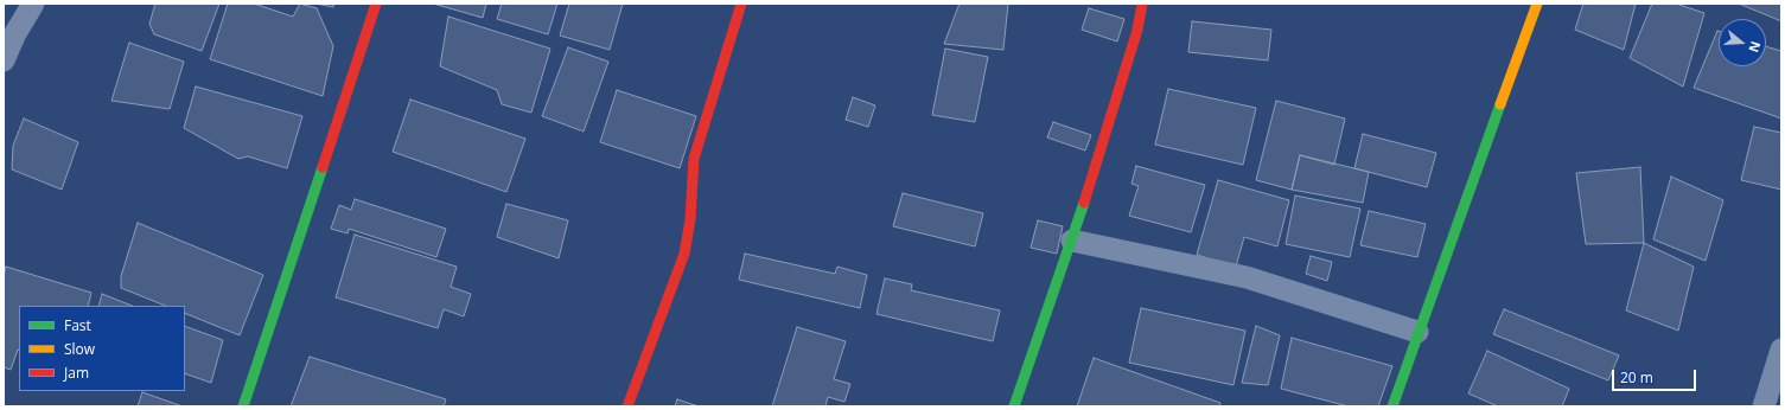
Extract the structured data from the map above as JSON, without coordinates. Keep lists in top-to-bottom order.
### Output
{
  "legend": ["Fast", "Slow", "Jam"],
  "scale_bar": "20 m",
  "north": "right"
}
